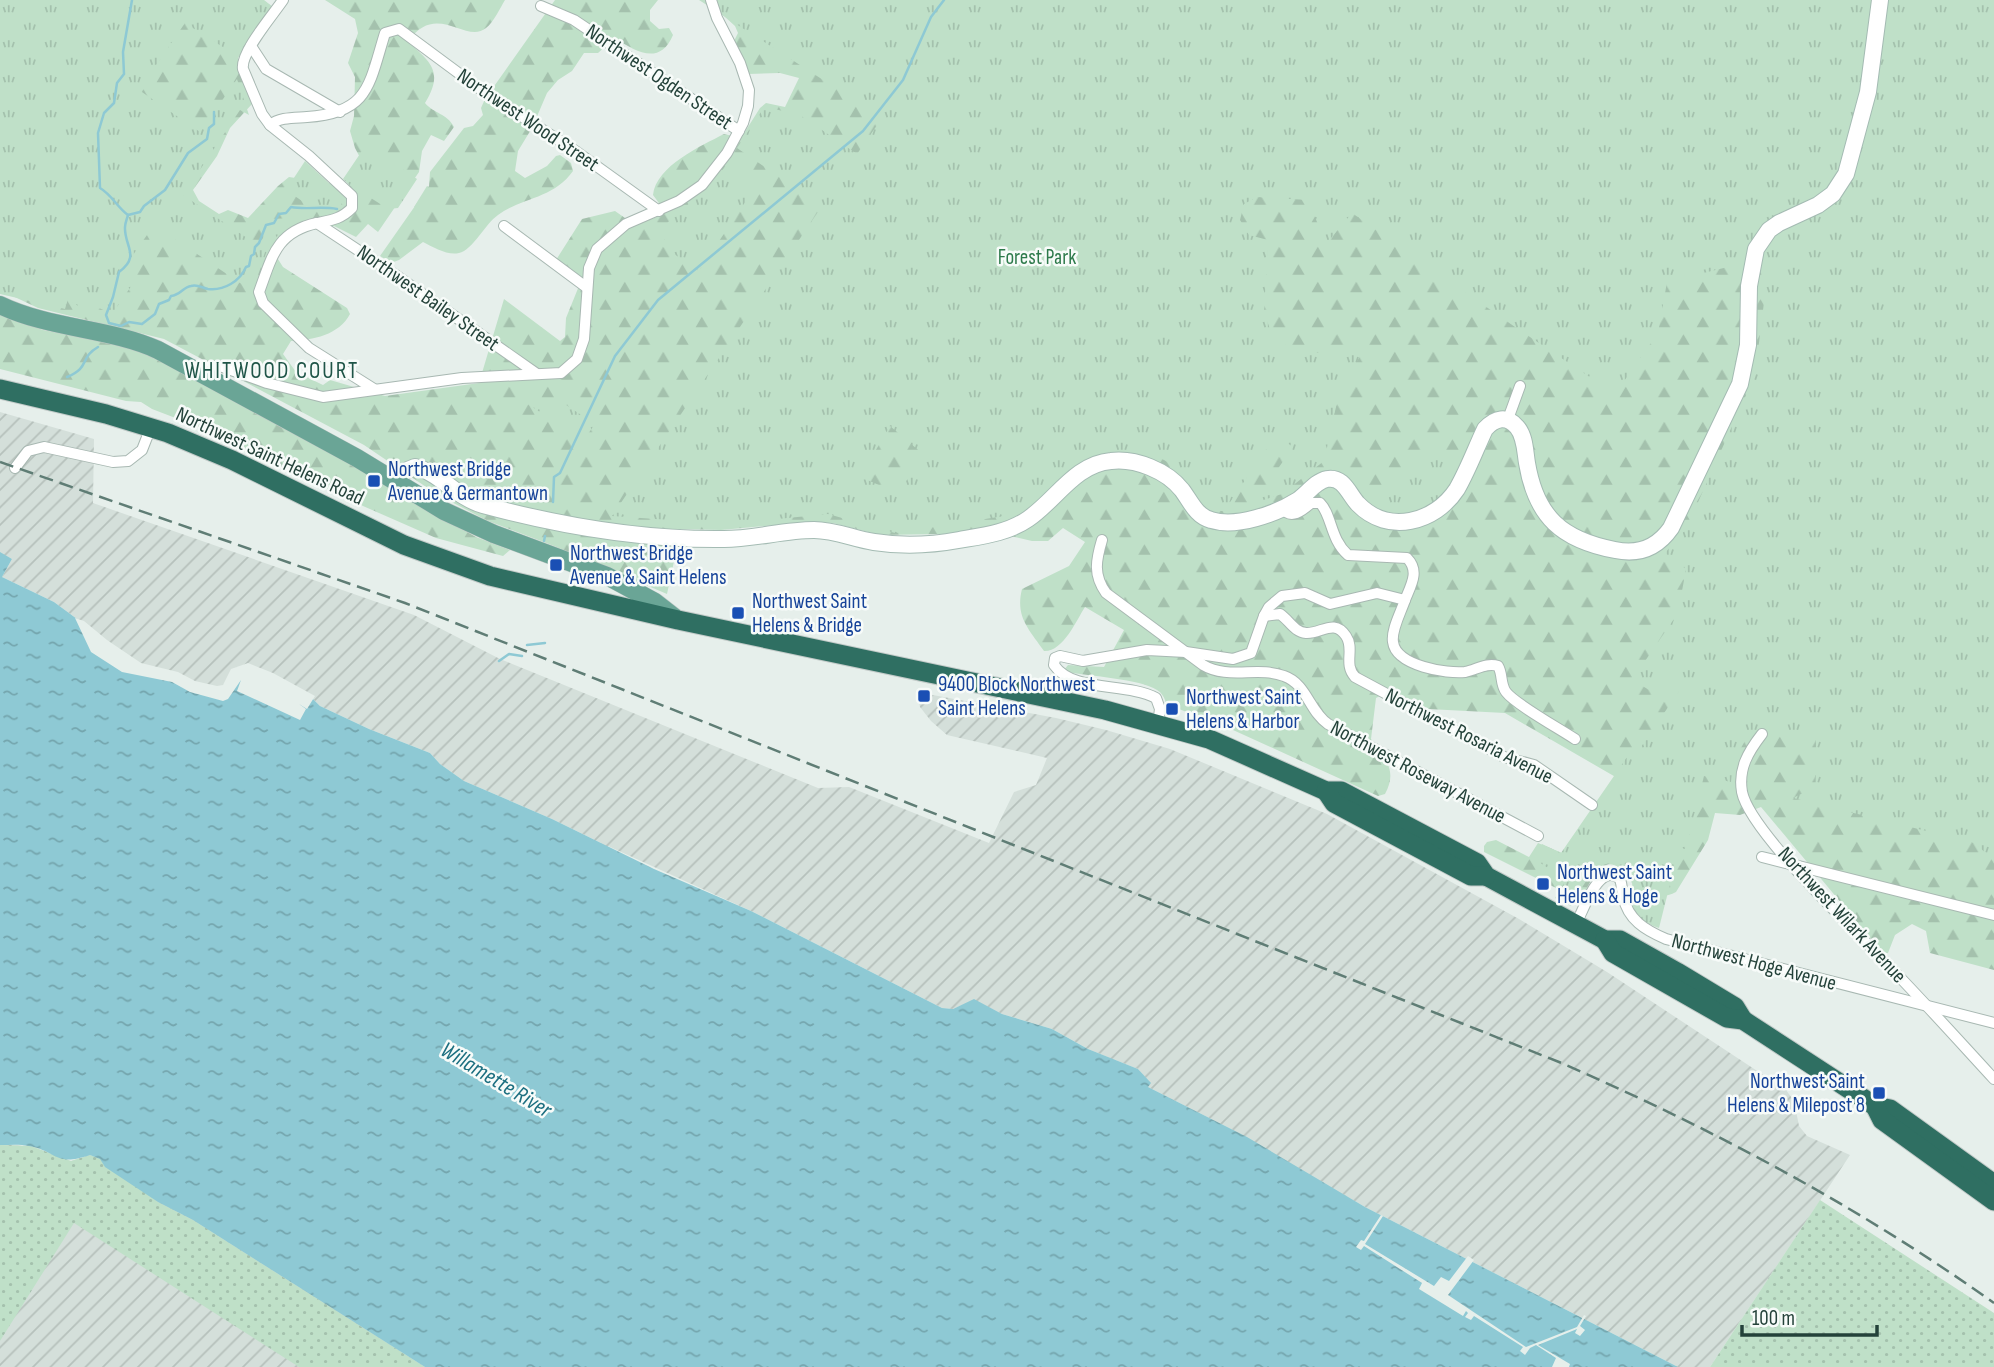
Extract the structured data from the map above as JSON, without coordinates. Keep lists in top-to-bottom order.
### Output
{
  "streets": {
    "highway": ["Northwest Saint Helens Road"],
    "street": [
      "Northwest Ogden Street",
      "Northwest Wood Street",
      "Northwest Bailey Street",
      "Northwest Rosaria Avenue",
      "Northwest Roseway Avenue",
      "Northwest Wilark Avenue",
      "Northwest Hoge Avenue"
    ]
  },
  "crossings": [
    ["Northwest Saint Helens Road", "Northwest Hoge Avenue"],
    ["Northwest Wilark Avenue", "Northwest Hoge Avenue"]
  ],
  "districts": ["WHITWOOD COURT"],
  "water": ["Willamette River"],
  "parks": ["Forest Park"],
  "places": {
    "transit": [
      "Northwest Bridge Avenue & Germantown",
      "Northwest Bridge Avenue & Saint Helens",
      "Northwest Saint Helens & Bridge",
      "9400 Block Northwest Saint Helens",
      "Northwest Saint Helens & Harbor",
      "Northwest Saint Helens & Hoge",
      "Northwest Saint Helens & Milepost 8"
    ]
  },
  "scale_bar": "100 m"
}
